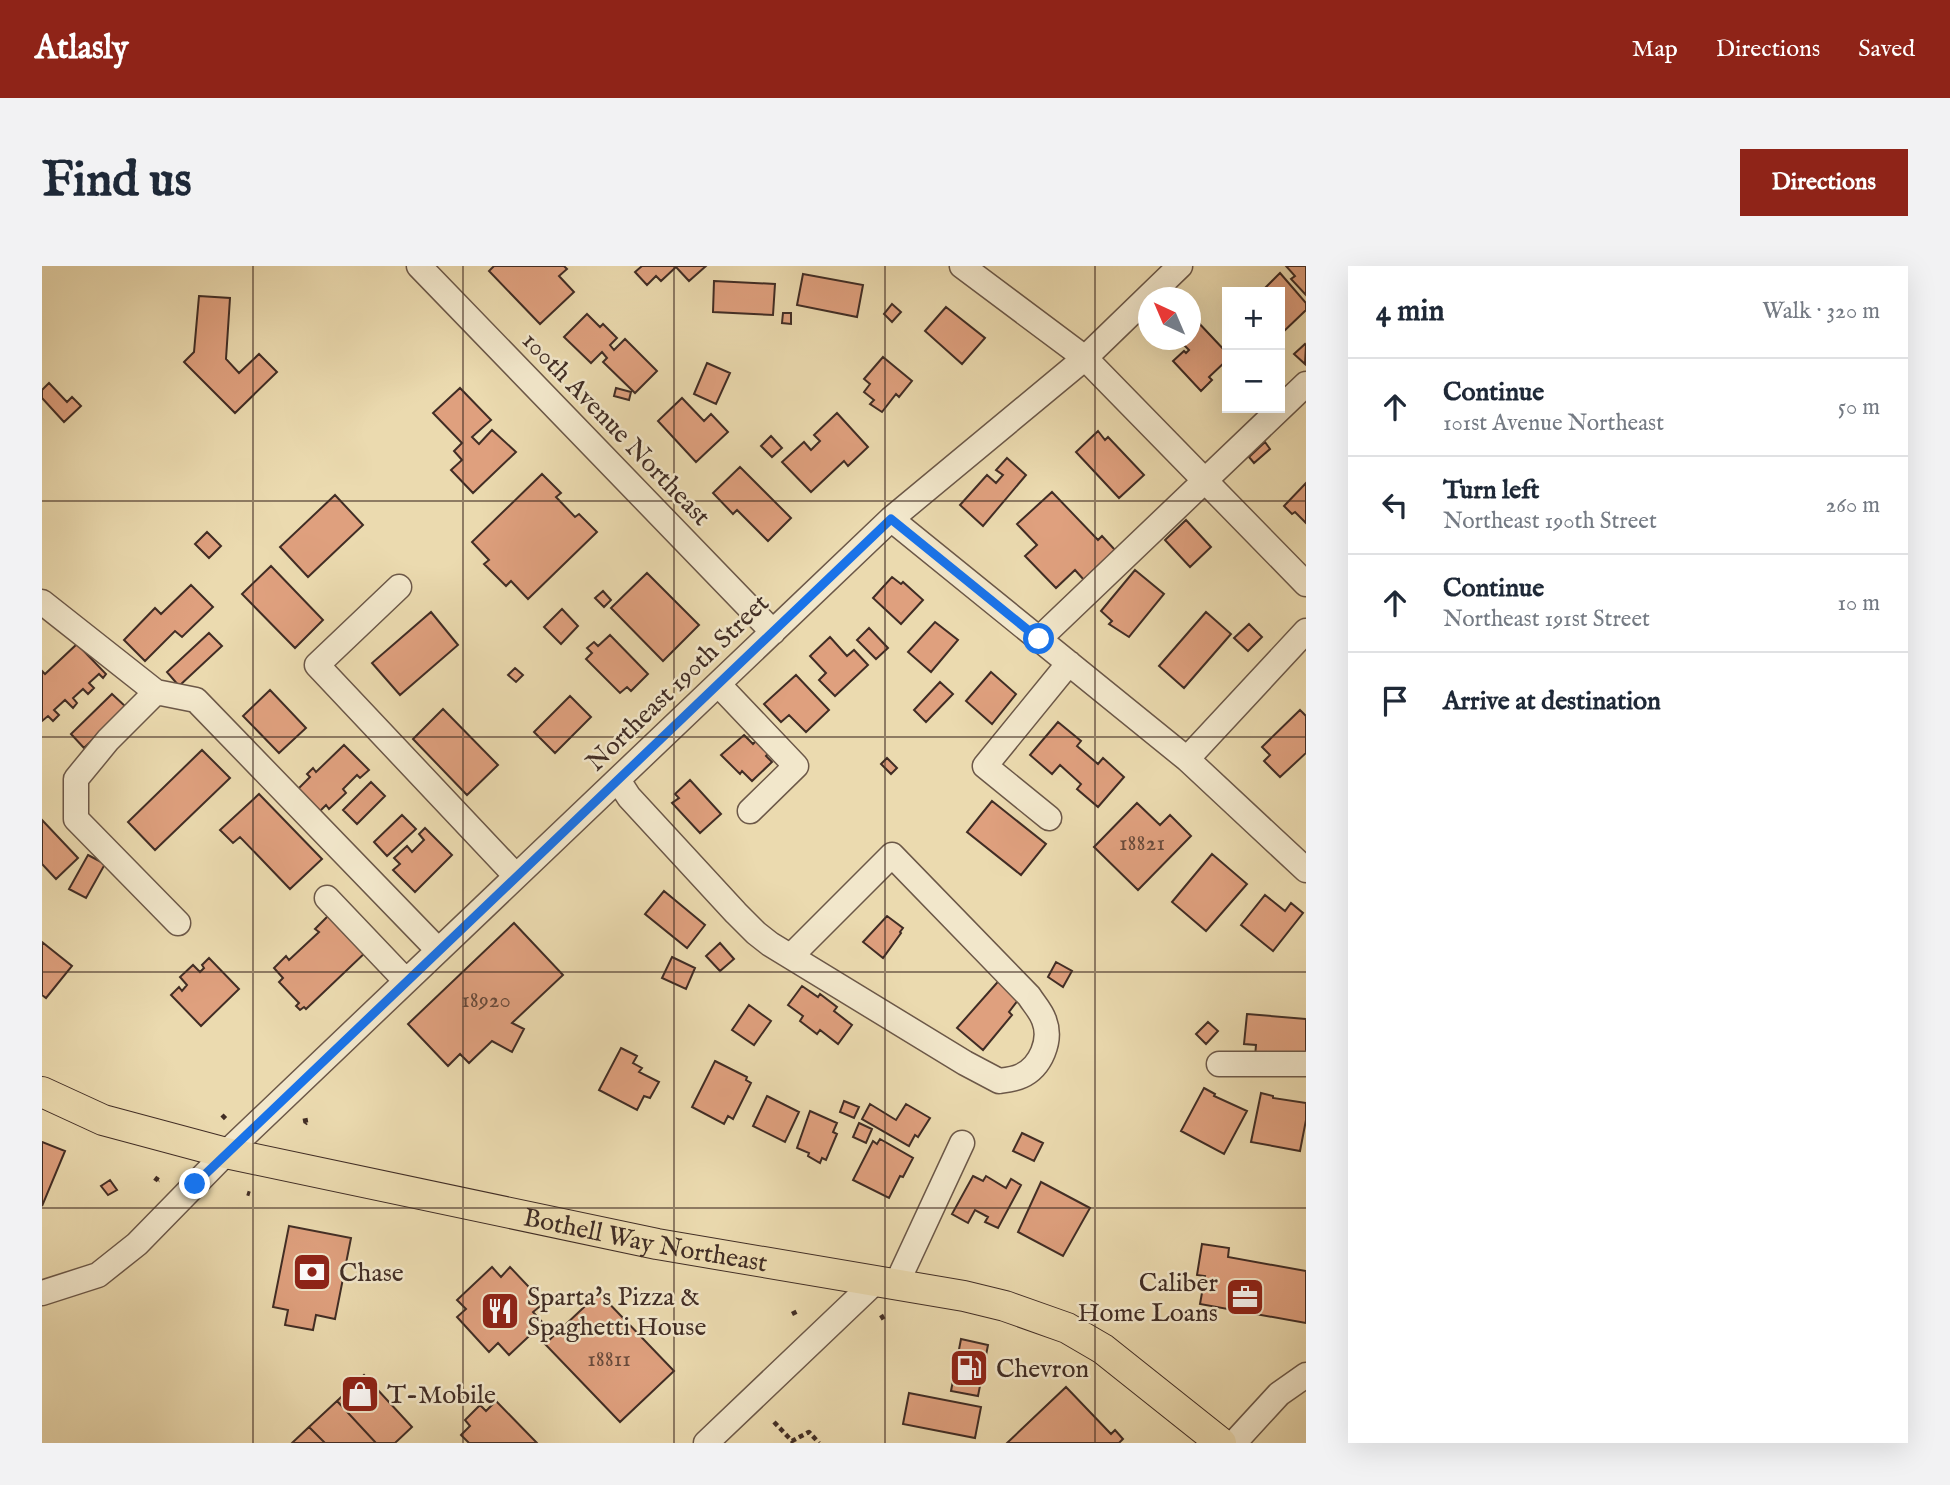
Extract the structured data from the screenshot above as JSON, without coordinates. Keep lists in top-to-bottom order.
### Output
{
  "streets": {
    "main road": ["Bothell Way Northeast"],
    "street": ["100th Avenue Northeast", "Northeast 190th Street"]
  },
  "crossings": [
    ["100th Avenue Northeast", "Northeast 190th Street"],
    ["Northeast 190th Street", "Bothell Way Northeast"]
  ],
  "places": {
    "bank": ["Chase"],
    "office": ["Caliber Home Loans"],
    "restaurant": ["Sparta's Pizza & Spaghetti House"],
    "fuel station": ["Chevron"],
    "shop": ["T-Mobile"]
  },
  "house_numbers": ["18821", "18920", "18811"],
  "north": "top left",
  "page": {
    "header": "Atlasly",
    "nav": ["Map", "Directions", "Saved"],
    "buttons": "Directions",
    "title": "Find us",
    "heading": ["4 min", "Walk · 320 m"],
    "map_buttons": ["+", "−"],
    "list": [
      ["Continue", "101st Avenue Northeast", "50 m"],
      ["Turn left", "Northeast 190th Street", "260 m"],
      ["Continue", "Northeast 191st Street", "10 m"],
      "Arrive at destination"
    ]
  }
}
